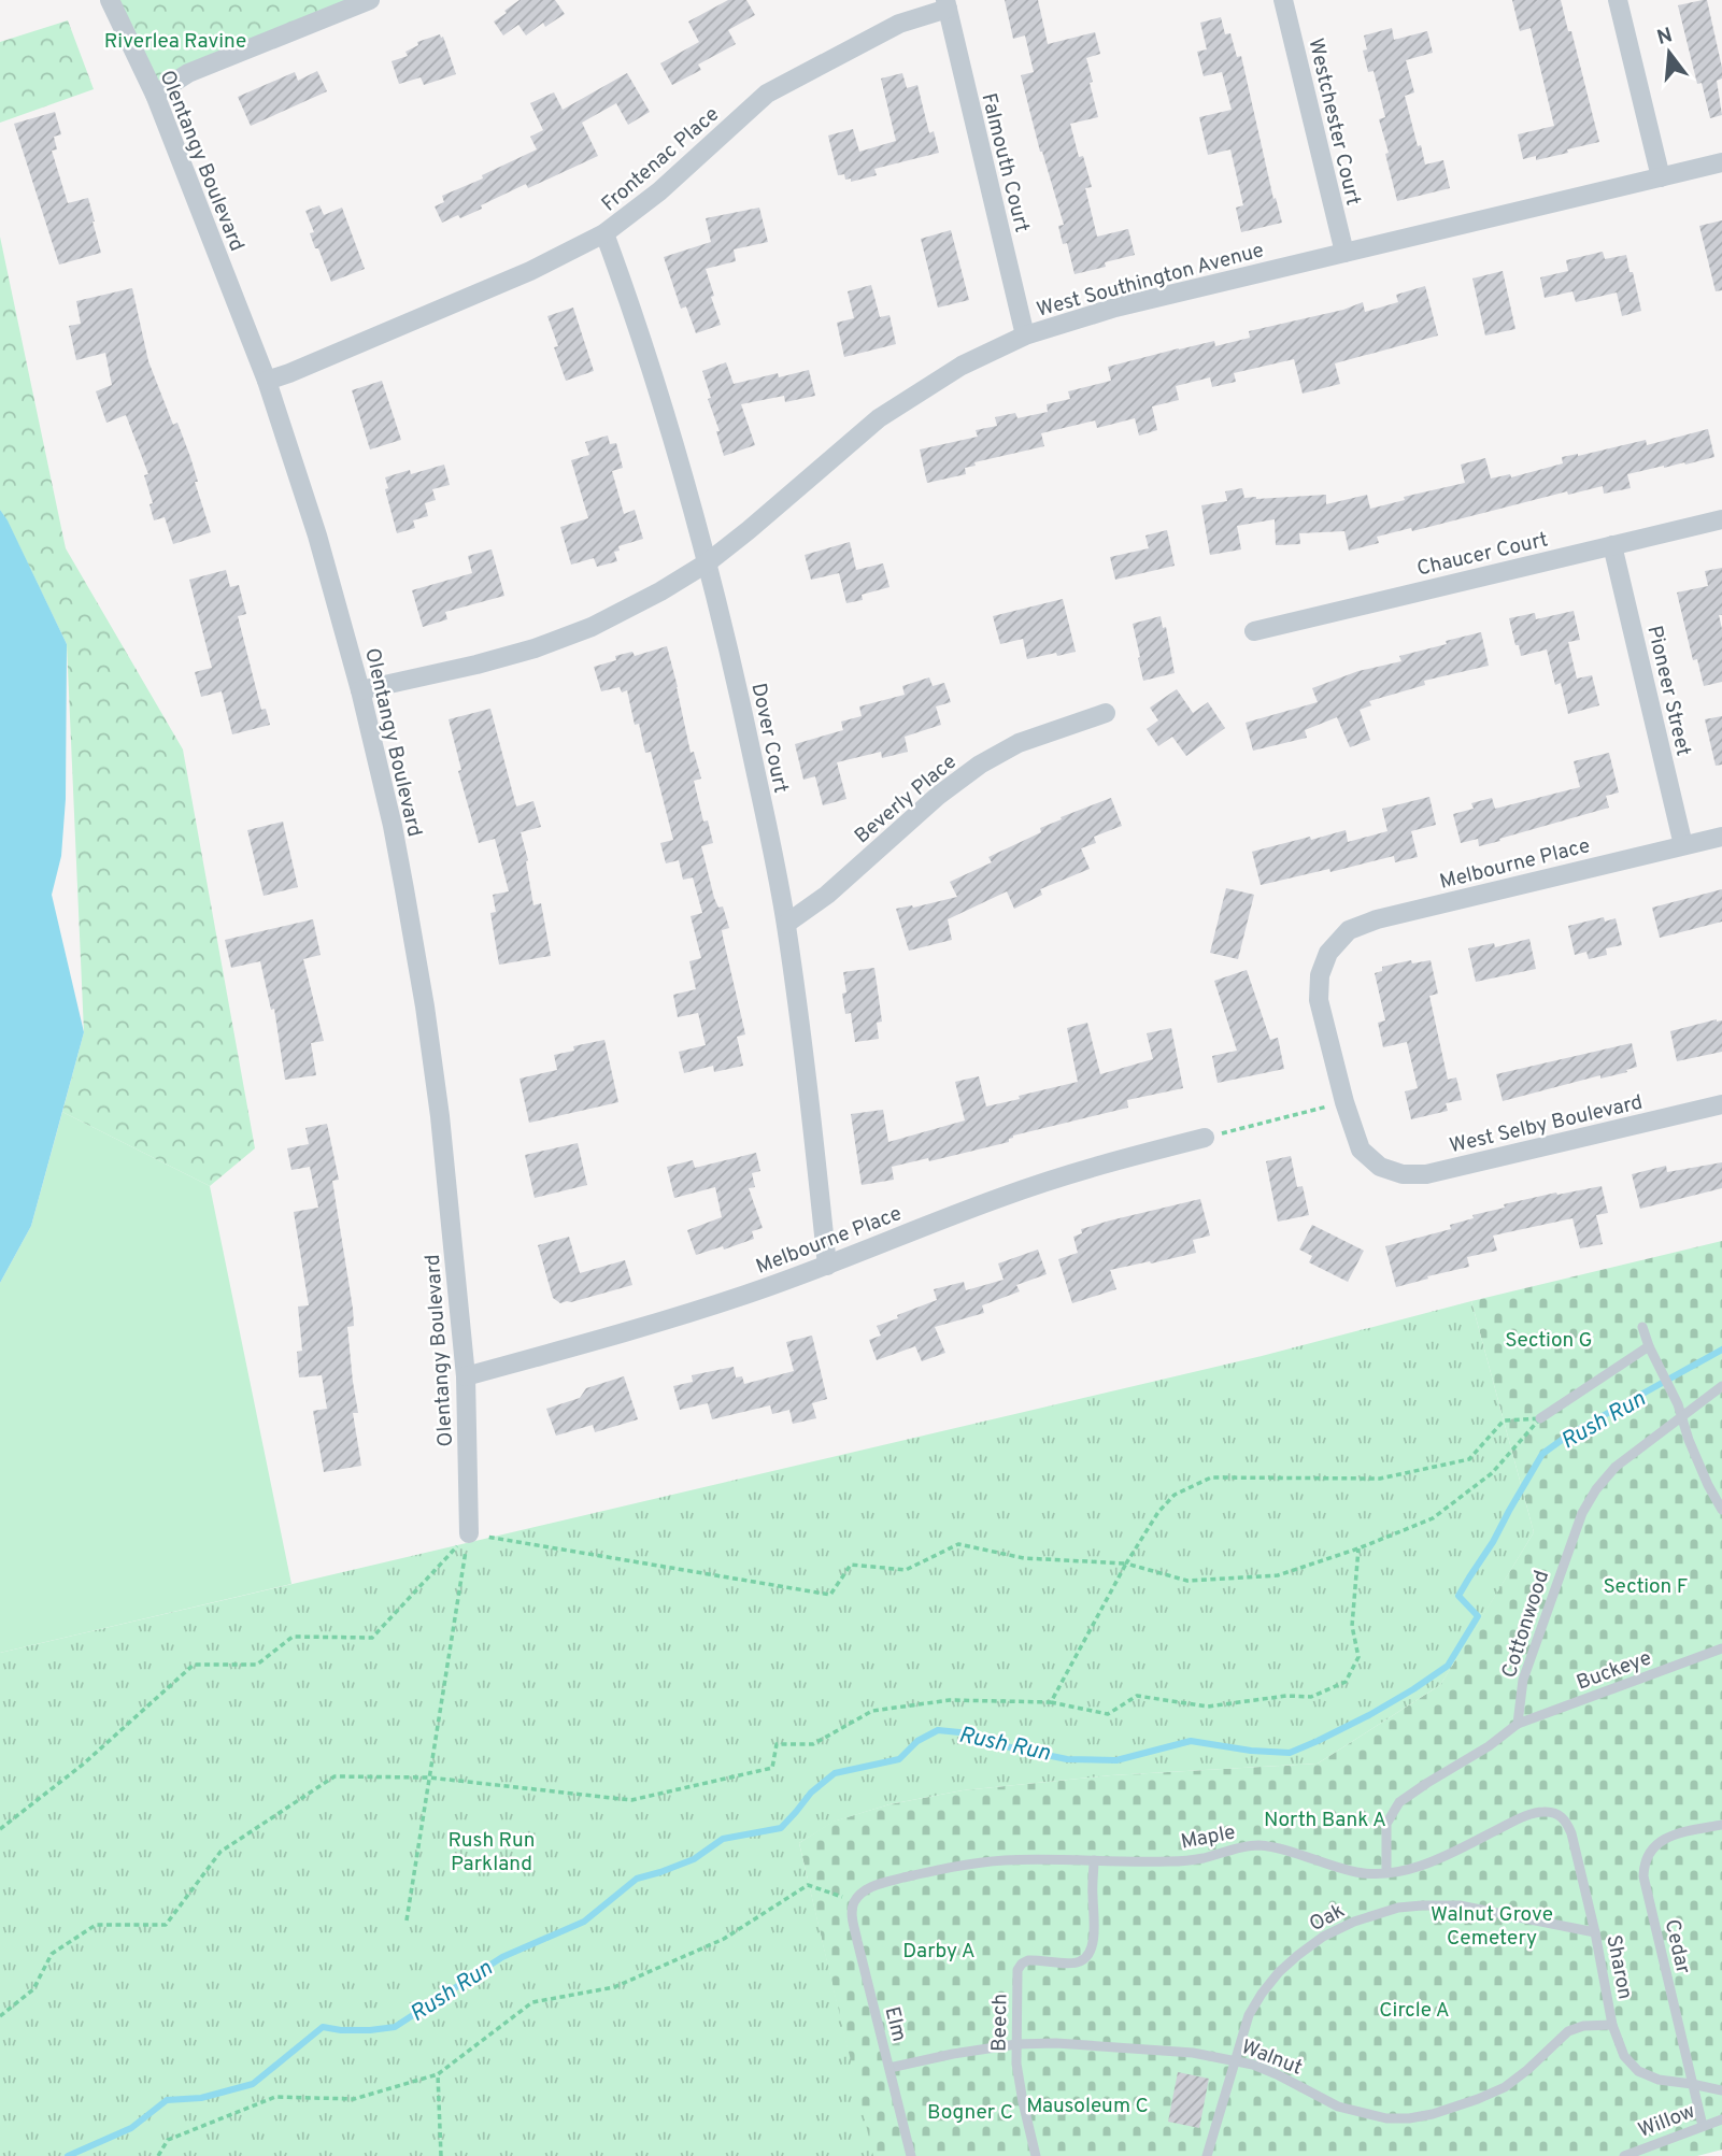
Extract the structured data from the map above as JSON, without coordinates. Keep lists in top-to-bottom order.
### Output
{
  "streets": {
    "street": [
      "Westchester Court",
      "Frontenac Place",
      "Olentangy Boulevard",
      "Falmouth Court",
      "West Southington Avenue",
      "Chaucer Court",
      "Pioneer Street",
      "Dover Court",
      "Beverly Place",
      "Melbourne Place",
      "West Selby Boulevard"
    ],
    "lane": [
      "Cottonwood",
      "Buckeye",
      "Maple",
      "Oak",
      "Cedar",
      "Sharon",
      "Beech",
      "Elm",
      "Walnut",
      "Willow"
    ]
  },
  "crossings": [
    ["Westchester Court", "West Southington Avenue"],
    ["Frontenac Place", "Olentangy Boulevard"],
    ["Frontenac Place", "Falmouth Court"],
    ["Frontenac Place", "Dover Court"],
    ["Olentangy Boulevard", "West Southington Avenue"],
    ["Olentangy Boulevard", "Melbourne Place"],
    ["Falmouth Court", "West Southington Avenue"],
    ["West Southington Avenue", "Dover Court"],
    ["Chaucer Court", "Pioneer Street"],
    ["Pioneer Street", "Melbourne Place"],
    ["Dover Court", "Beverly Place"],
    ["Dover Court", "Melbourne Place"],
    ["Melbourne Place", "West Selby Boulevard"],
    ["Cottonwood", "Buckeye"],
    ["Maple", "Sharon"],
    ["Maple", "Beech"],
    ["Maple", "Elm"],
    ["Oak", "Sharon"],
    ["Oak", "Walnut"],
    ["Cedar", "Sharon"],
    ["Cedar", "Willow"],
    ["Sharon", "Walnut"],
    ["Beech", "Walnut"],
    ["Elm", "Walnut"]
  ],
  "water": ["Rush Run"],
  "parks": [
    "Riverlea Ravine",
    "Section G",
    "Section F",
    "North Bank A",
    "Rush Run Parkland",
    "Walnut Grove Cemetery",
    "Darby A",
    "Circle A",
    "Mausoleum C",
    "Bogner C"
  ],
  "north": "top"
}
